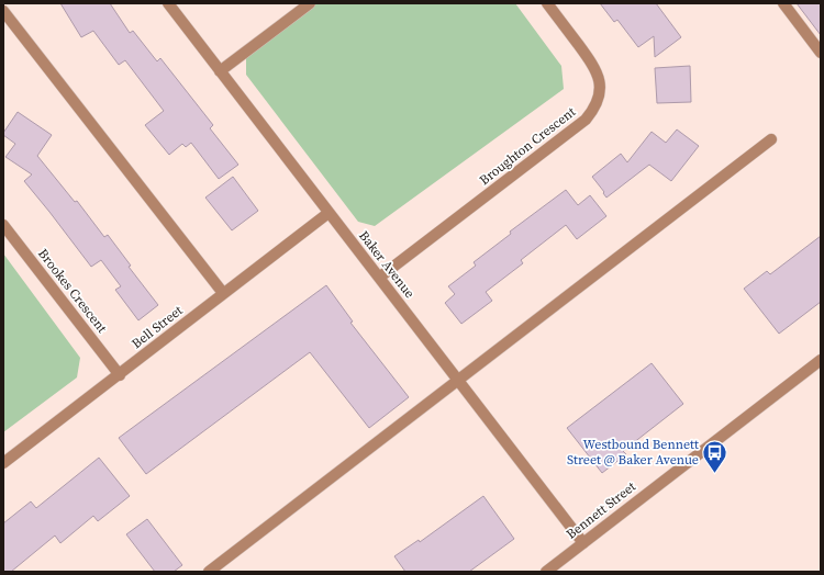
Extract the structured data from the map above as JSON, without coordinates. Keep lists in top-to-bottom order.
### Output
{
  "streets": {
    "street": [
      "Broughton Crescent",
      "Baker Avenue",
      "Brookes Crescent",
      "Bell Street",
      "Bennett Street"
    ]
  },
  "crossings": [
    ["Broughton Crescent", "Baker Avenue"],
    ["Baker Avenue", "Bell Street"],
    ["Baker Avenue", "Bennett Street"],
    ["Brookes Crescent", "Bell Street"]
  ],
  "places": {
    "bus stop": ["Westbound Bennett Street @ Baker Avenue"]
  }
}
